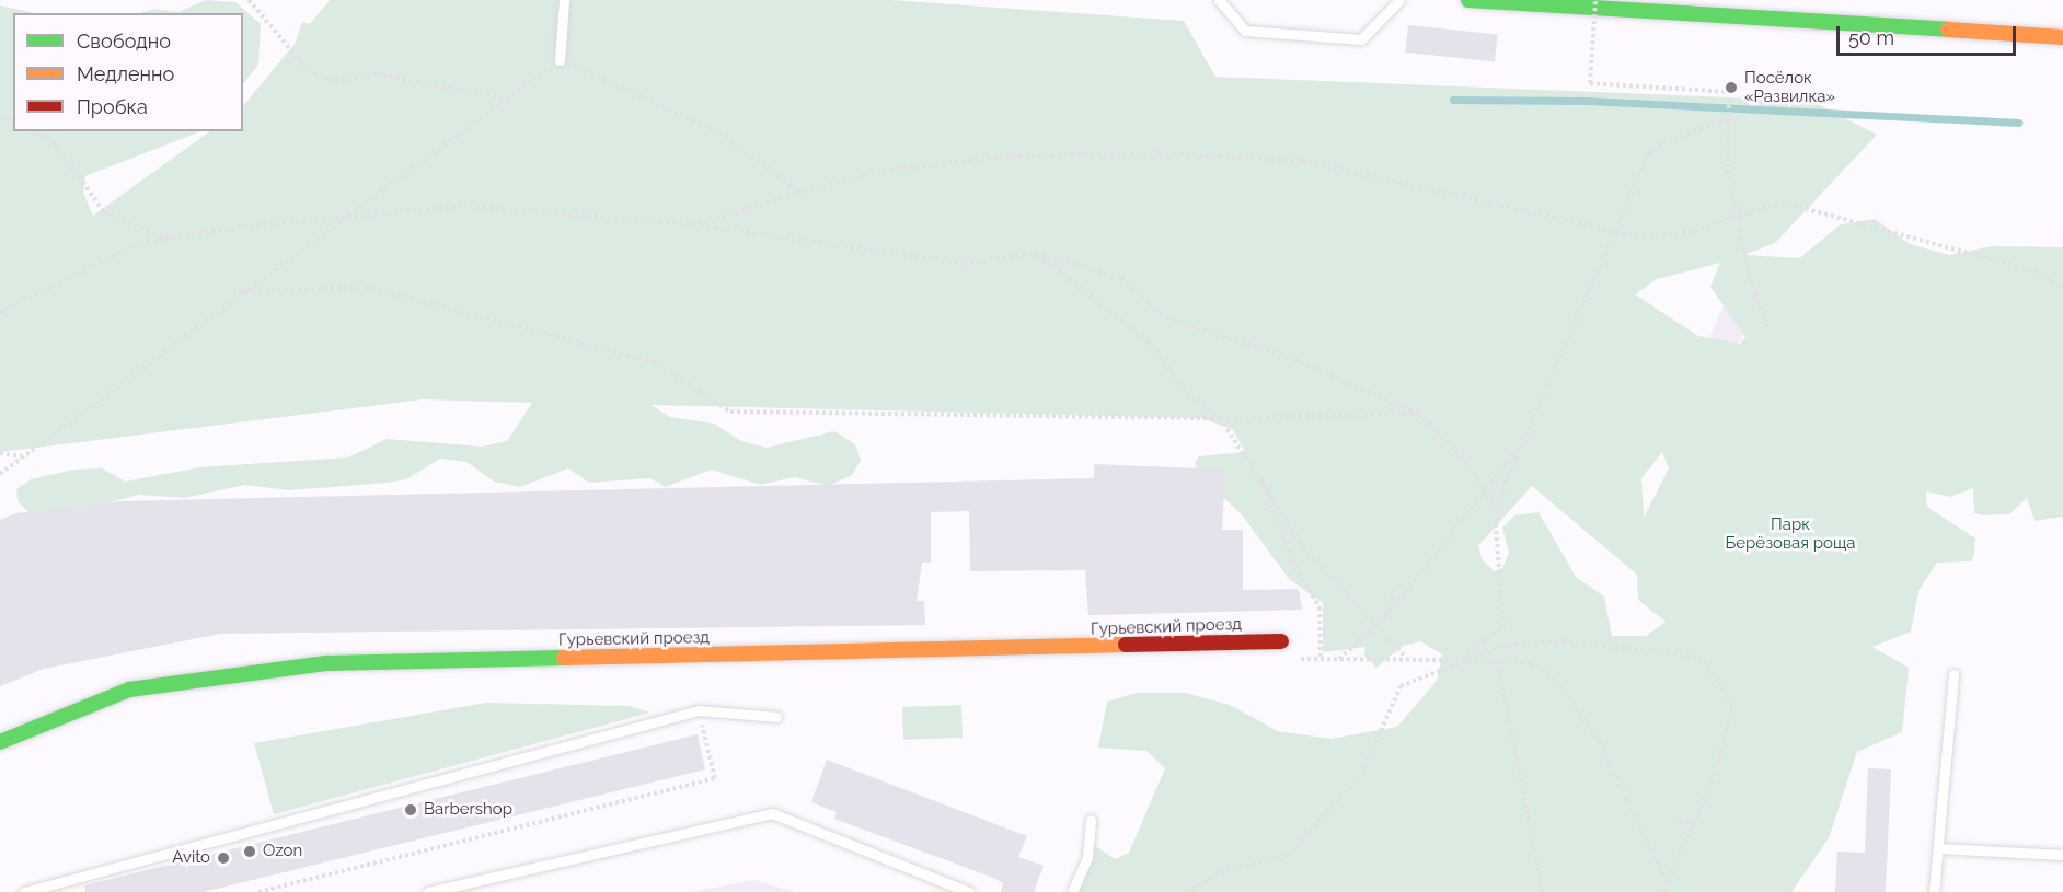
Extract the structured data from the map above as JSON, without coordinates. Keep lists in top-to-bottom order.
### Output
{
  "streets": {
    "main road": ["Гурьевский проезд"]
  },
  "parks": ["Парк Берёзовая роща"],
  "places": [
    "Посёлок «Развилка»",
    "Barbershop",
    "Ozon",
    "Avito"
  ],
  "legend": ["Свободно", "Медленно", "Пробка"],
  "scale_bar": "50 m"
}
